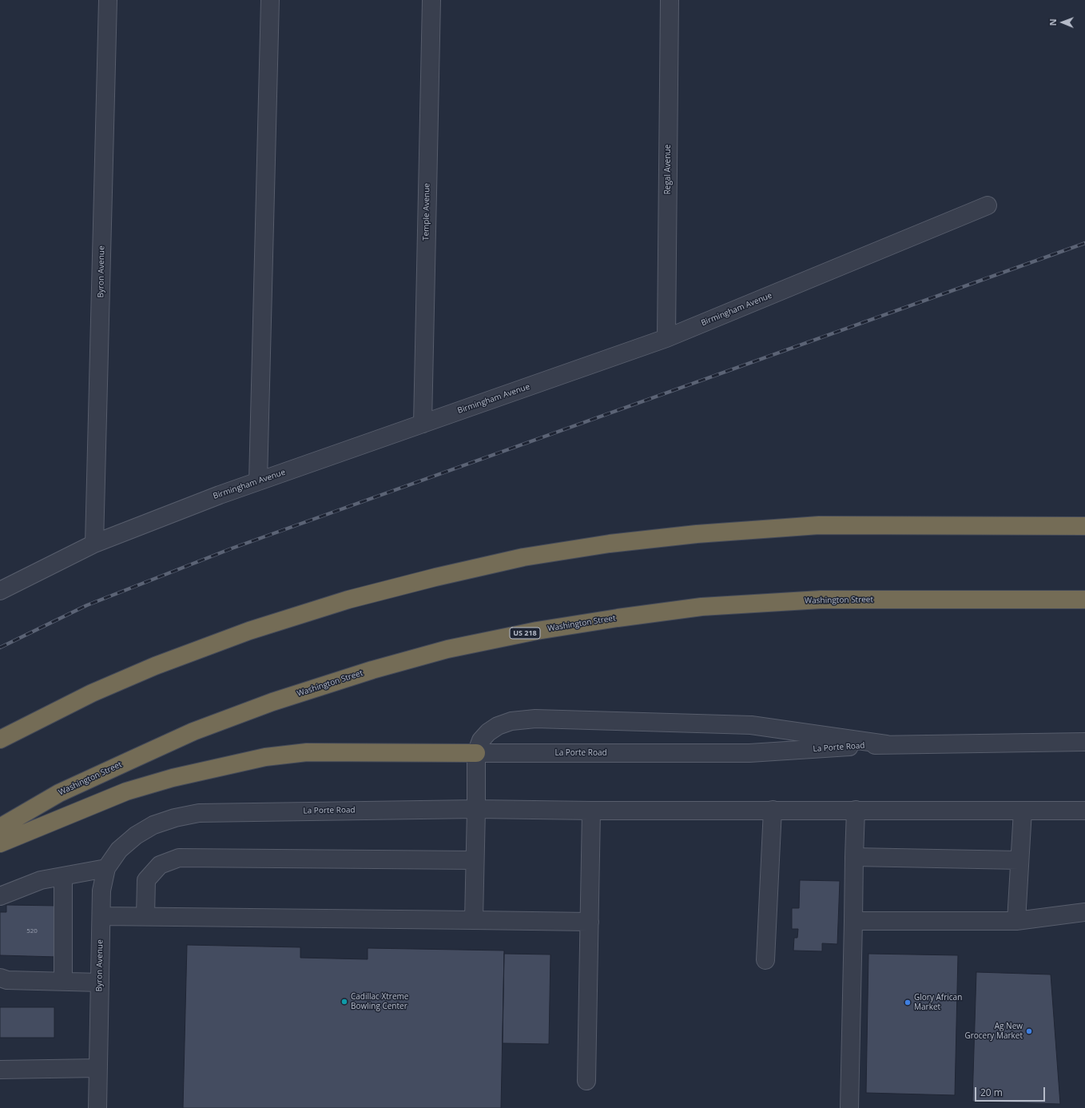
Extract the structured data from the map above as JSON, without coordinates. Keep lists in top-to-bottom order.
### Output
{
  "streets": {
    "highway": ["Washington Street", "US 218"],
    "street": [
      "Regal Avenue",
      "Temple Avenue",
      "Byron Avenue",
      "Birmingham Avenue",
      "La Porte Road"
    ]
  },
  "crossings": [
    ["Regal Avenue", "Birmingham Avenue"],
    ["Temple Avenue", "Birmingham Avenue"],
    ["Byron Avenue", "Birmingham Avenue"],
    ["Byron Avenue", "La Porte Road"]
  ],
  "places": ["Cadillac Xtreme Bowling Center", "Glory African Market", "Ag New Grocery Market"],
  "house_numbers": ["520"],
  "scale_bar": "20 m",
  "north": "left"
}
